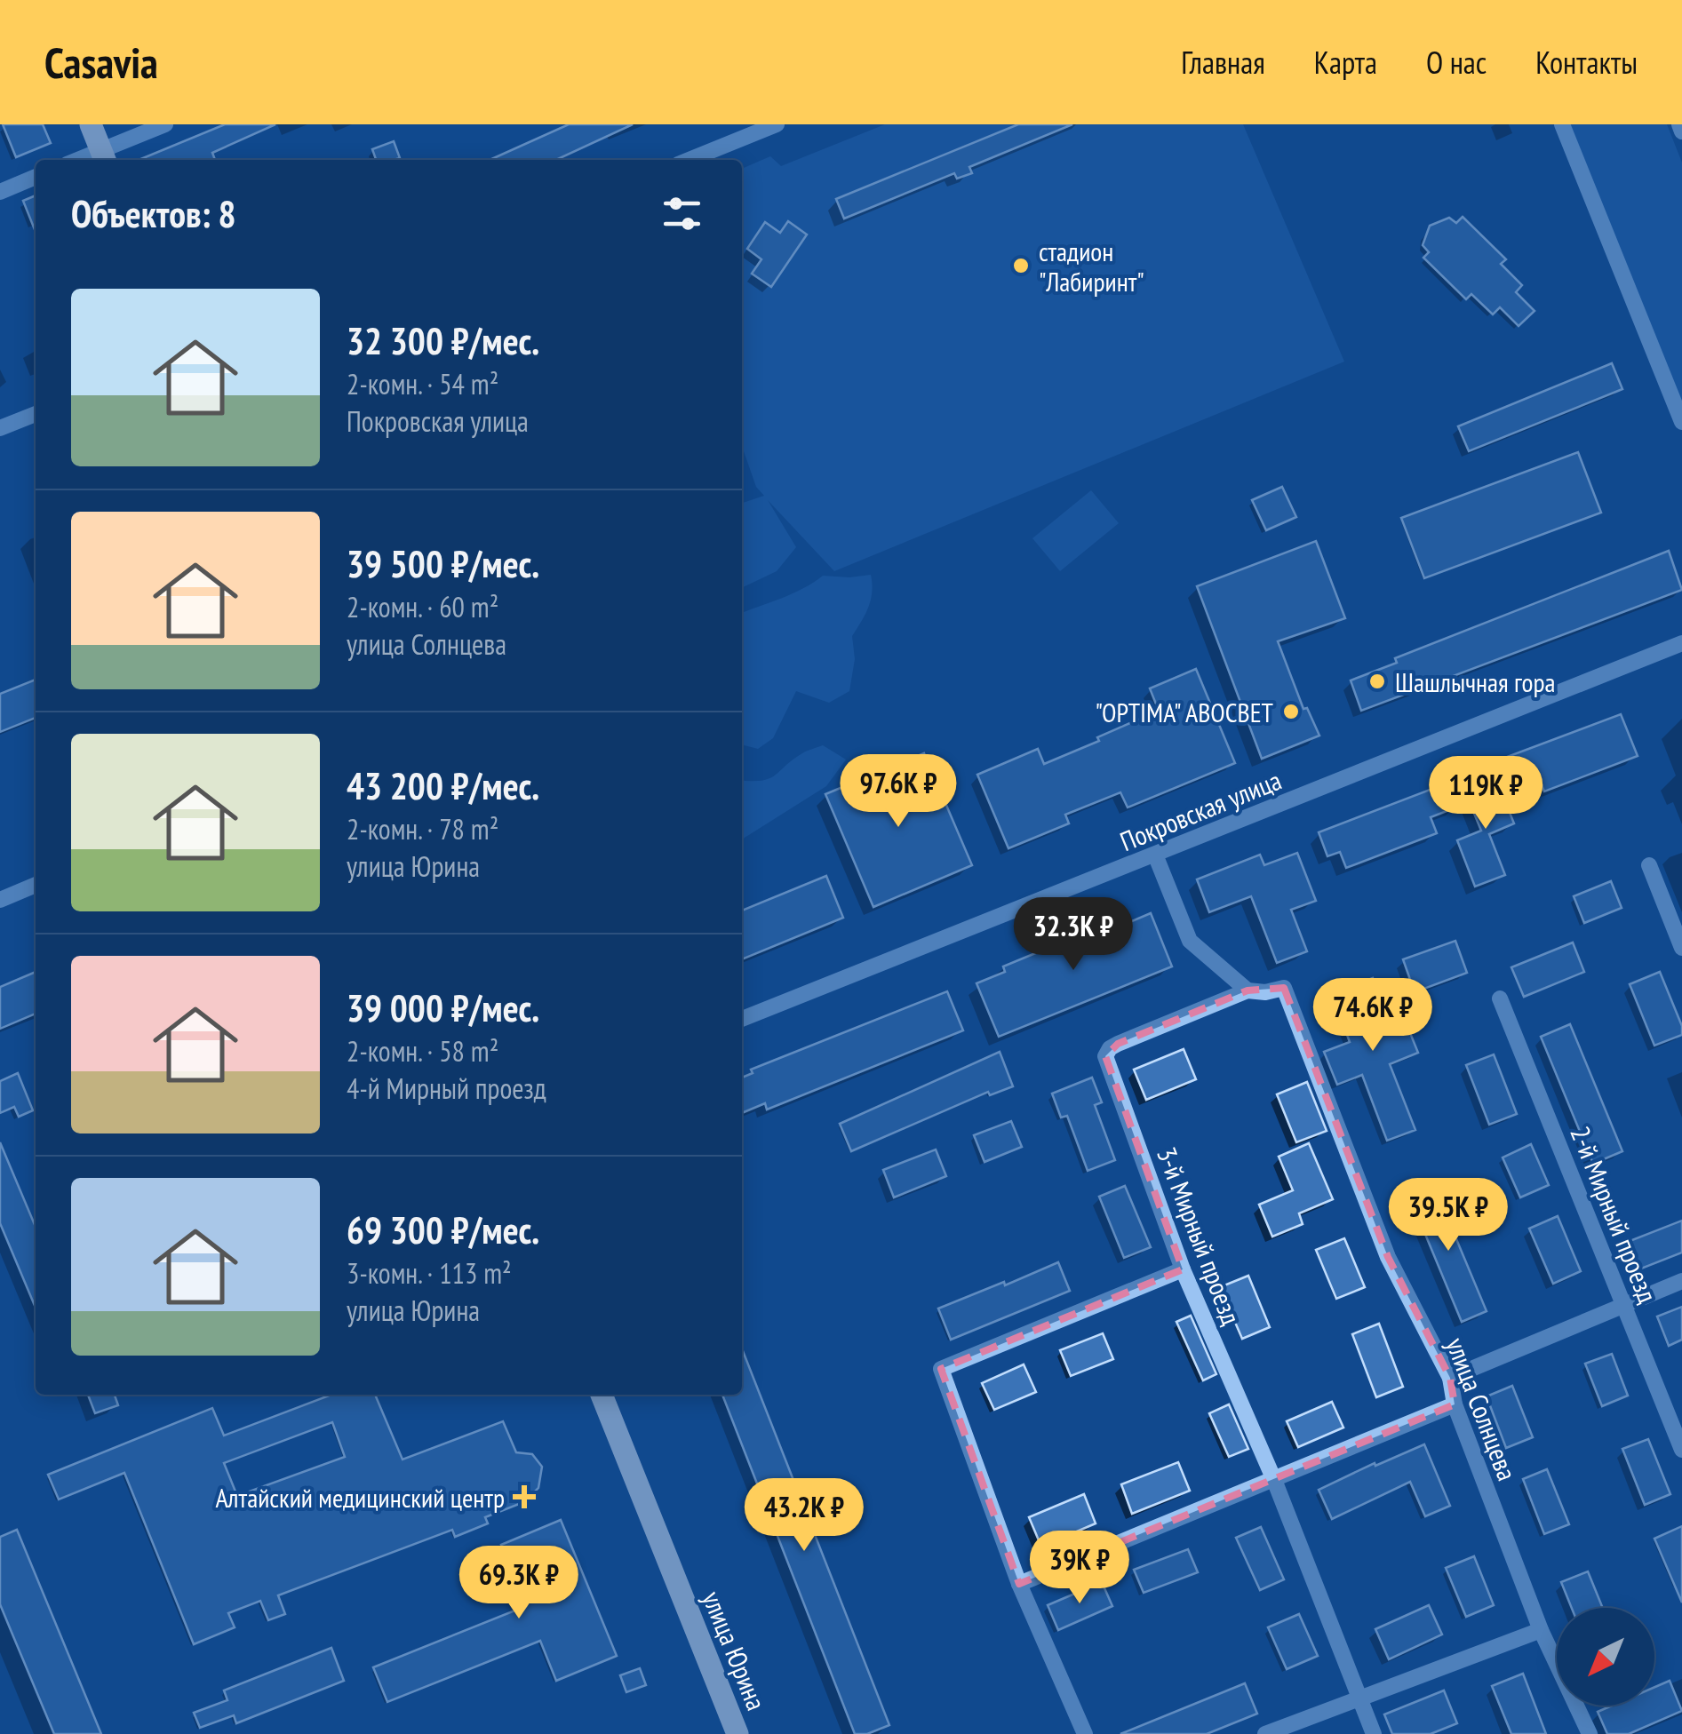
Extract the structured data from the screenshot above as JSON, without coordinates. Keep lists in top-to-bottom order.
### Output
{
  "streets": {
    "main road": ["улица Юрина"],
    "street": [
      "Покровская улица",
      "2-й Мирный проезд",
      "3-й Мирный проезд",
      "улица Солнцева"
    ]
  },
  "crossings": [
    ["3-й Мирный проезд", "улица Солнцева"]
  ],
  "places": {
    "other": ["стадион \"Лабиринт\"", "Шашлычная гора", "\"OPTIMA\" АВОСВЕТ"],
    "health": ["Алтайский медицинский центр"]
  },
  "north": "bottom left",
  "page": {
    "header": "Casavia",
    "nav": [
      "Главная",
      "Карта",
      "О нас",
      "Контакты"
    ],
    "heading": "Объектов: 8",
    "list": [
      {
        "name": "32 300 ₽/мес.",
        "note": "2-комн. · 54 m² · Покровская улица"
      },
      {
        "name": "39 500 ₽/мес.",
        "note": "2-комн. · 60 m² · улица Солнцева"
      },
      {
        "name": "43 200 ₽/мес.",
        "note": "2-комн. · 78 m² · улица Юрина"
      },
      {
        "name": "39 000 ₽/мес.",
        "note": "2-комн. · 58 m² · 4-й Мирный проезд"
      },
      {
        "name": "69 300 ₽/мес.",
        "note": "3-комн. · 113 m² · улица Юрина"
      }
    ],
    "price": [
      "97.6K ₽",
      "119K ₽",
      "32.3K ₽",
      "74.6K ₽",
      "39.5K ₽",
      "43.2K ₽",
      "39K ₽",
      "69.3K ₽"
    ]
  }
}
